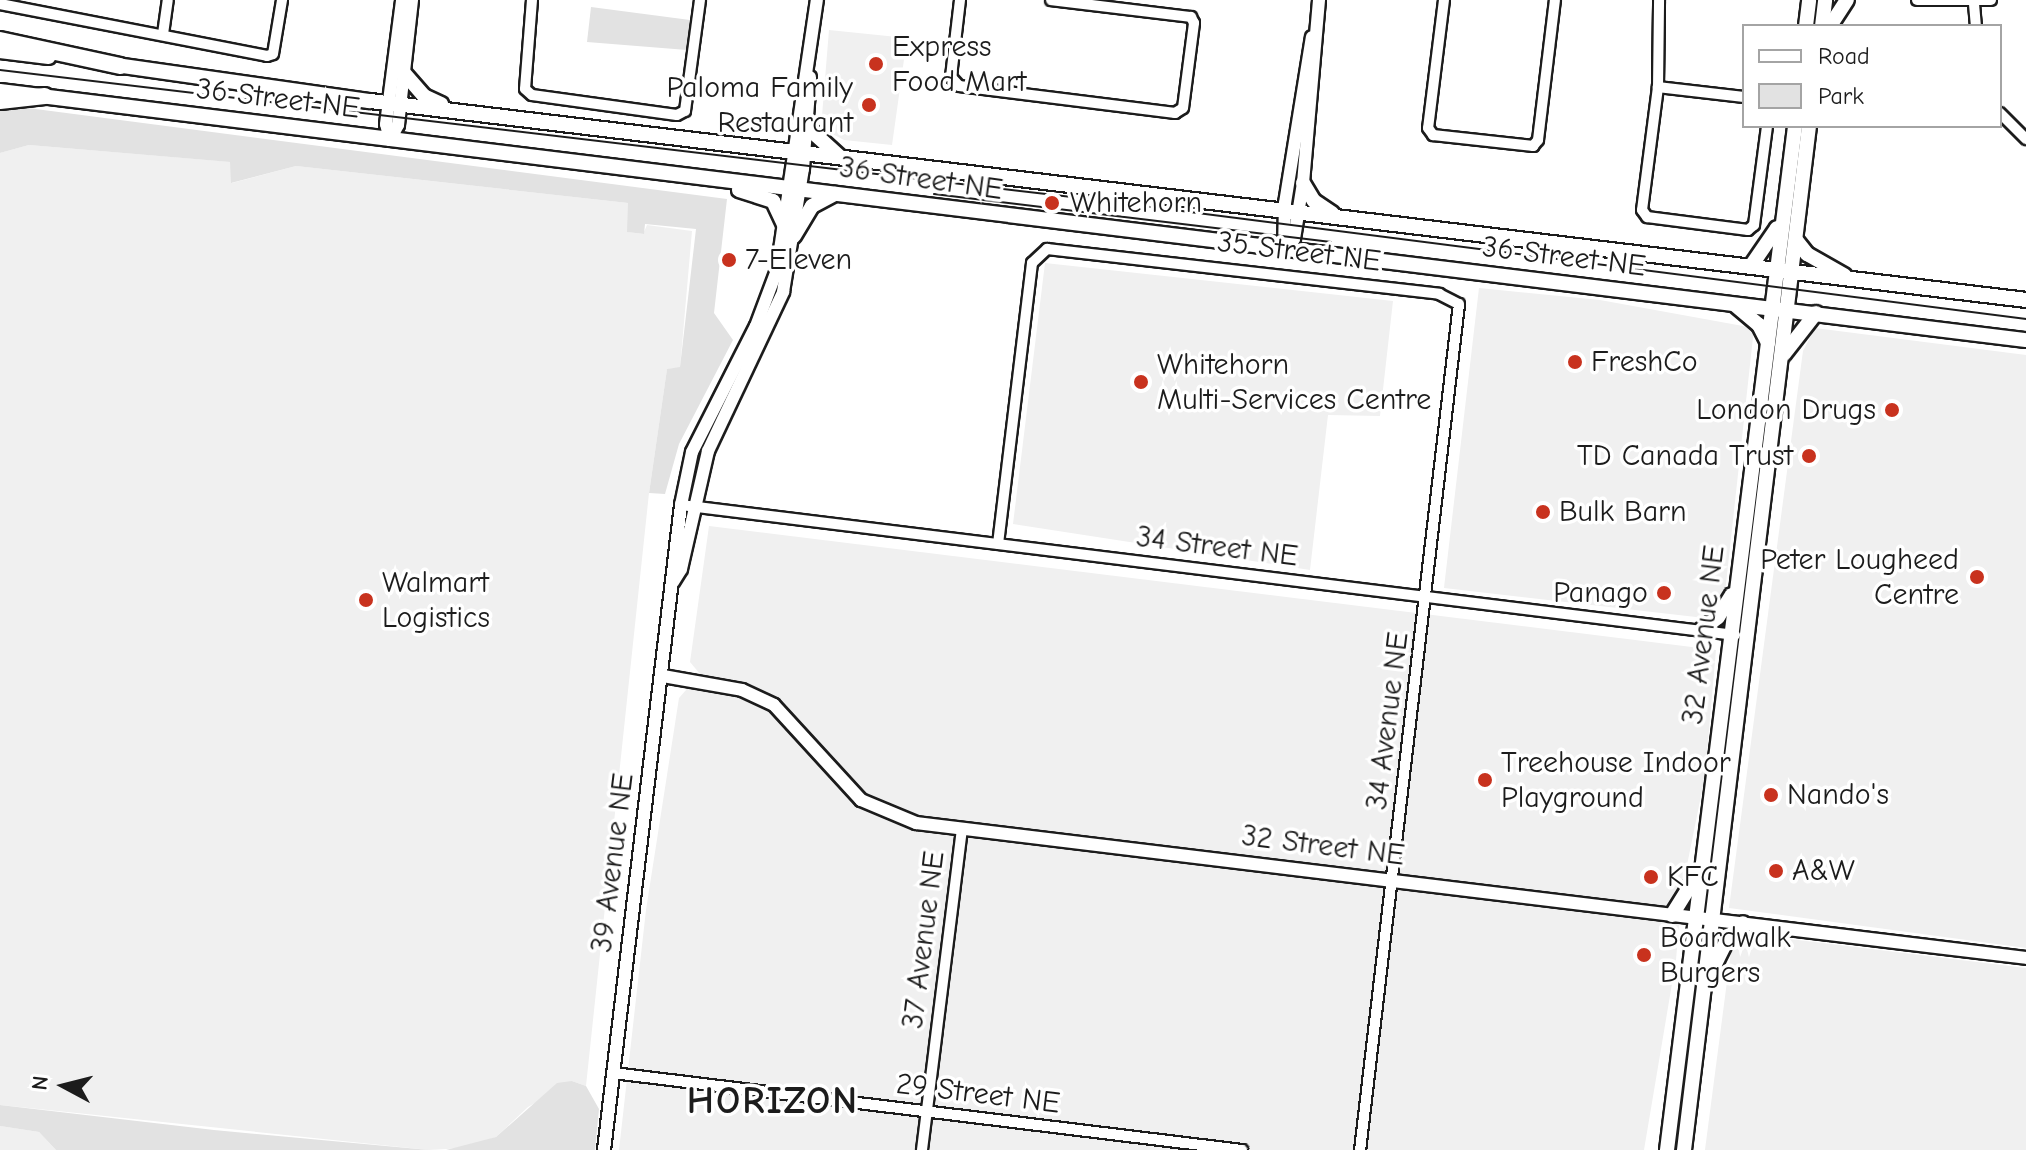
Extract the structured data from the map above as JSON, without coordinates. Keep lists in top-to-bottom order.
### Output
{
  "streets": {
    "main road": ["36 Street NE", "32 Avenue NE"],
    "street": [
      "35 Street NE",
      "34 Street NE",
      "34 Avenue NE",
      "32 Street NE",
      "39 Avenue NE",
      "37 Avenue NE",
      "29 Street NE"
    ]
  },
  "crossings": [
    ["36 Street NE", "32 Avenue NE"],
    ["36 Street NE", "39 Avenue NE"],
    ["35 Street NE", "34 Street NE"],
    ["35 Street NE", "34 Avenue NE"],
    ["34 Street NE", "32 Avenue NE"],
    ["34 Street NE", "34 Avenue NE"],
    ["34 Street NE", "39 Avenue NE"],
    ["32 Avenue NE", "32 Street NE"],
    ["34 Avenue NE", "32 Street NE"],
    ["32 Street NE", "39 Avenue NE"],
    ["32 Street NE", "37 Avenue NE"],
    ["39 Avenue NE", "29 Street NE"],
    ["37 Avenue NE", "29 Street NE"]
  ],
  "districts": ["HORIZON"],
  "places": [
    "Express Food Mart",
    "Paloma Family Restaurant",
    "Whitehorn",
    "7-Eleven",
    "FreshCo",
    "Whitehorn Multi-Services Centre",
    "London Drugs",
    "TD Canada Trust",
    "Bulk Barn",
    "Peter Lougheed Centre",
    "Panago",
    "Walmart Logistics",
    "Treehouse Indoor Playground",
    "Nando's",
    "A&W",
    "KFC",
    "Boardwalk Burgers"
  ],
  "legend": ["Road", "Park"],
  "north": "left"
}
